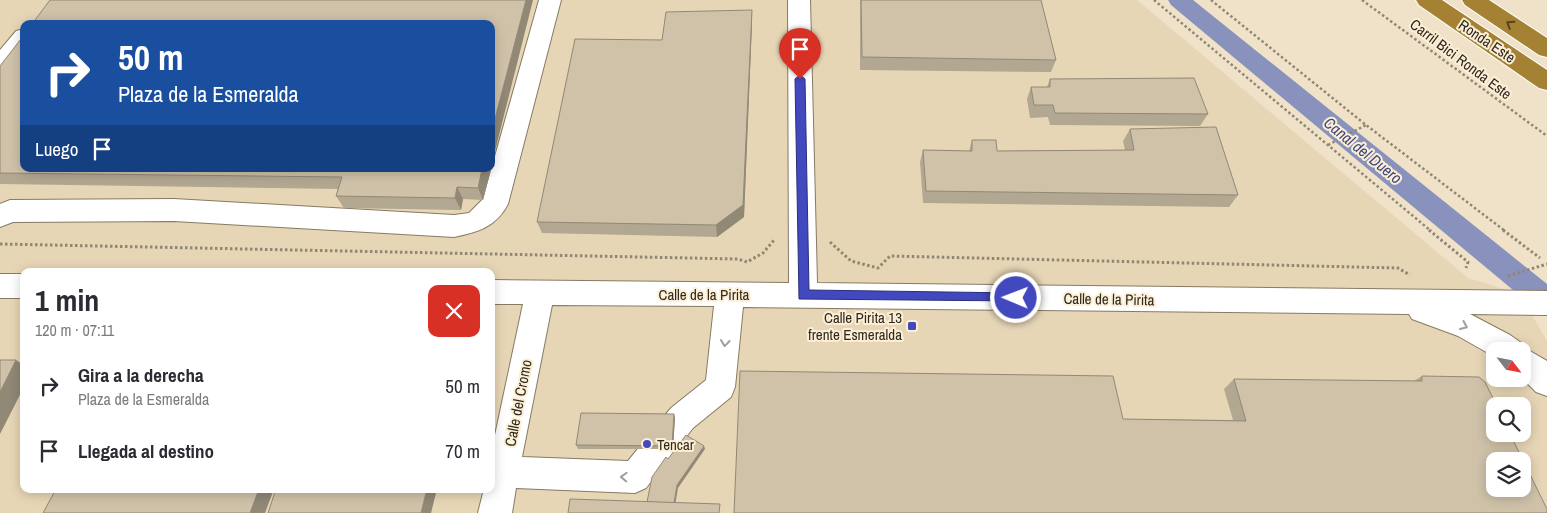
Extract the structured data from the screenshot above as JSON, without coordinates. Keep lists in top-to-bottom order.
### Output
{
  "streets": {
    "highway": ["Ronda Este"],
    "street": ["Calle de la Pirita", "Calle del Cromo"],
    "path": ["Carril Bici Ronda Este"]
  },
  "crossings": [
    ["Calle de la Pirita", "Calle del Cromo"]
  ],
  "water": ["Canal del Duero"],
  "places": {
    "transit": ["Calle Pirita 13 frente Esmeralda"],
    "other": ["Tencar"]
  },
  "north": "bottom right",
  "page": {
    "turn": ["50 m", "Plaza de la Esmeralda"],
    "then": "Luego",
    "heading": ["1 min", "120 m · 07:11"],
    "list": [
      {
        "name": "Gira a la derecha",
        "note": "Plaza de la Esmeralda",
        "value": "50 m"
      },
      {
        "name": "Llegada al destino",
        "value": "70 m"
      }
    ]
  }
}
